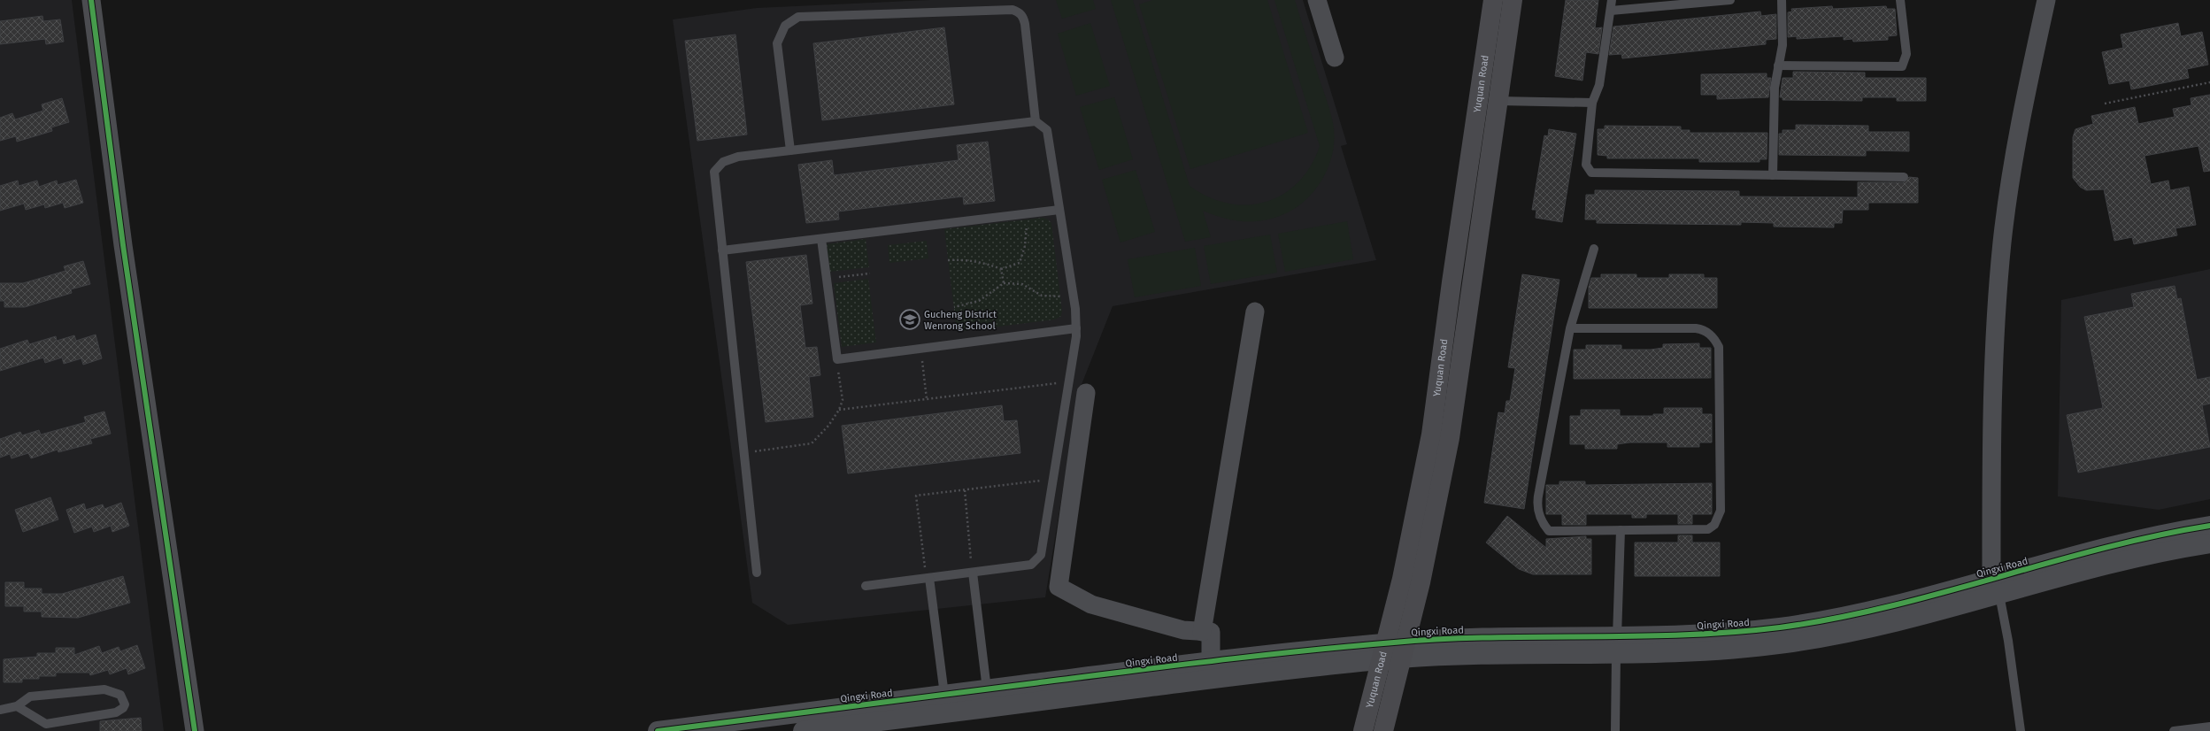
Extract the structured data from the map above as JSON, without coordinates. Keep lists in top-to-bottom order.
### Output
{
  "streets": {
    "main road": ["Yuquan Road"],
    "street": ["Qingxi Road"]
  },
  "crossings": [
    ["Yuquan Road", "Qingxi Road"]
  ],
  "places": {
    "school or university": ["Gucheng District Wenrong School"]
  }
}
